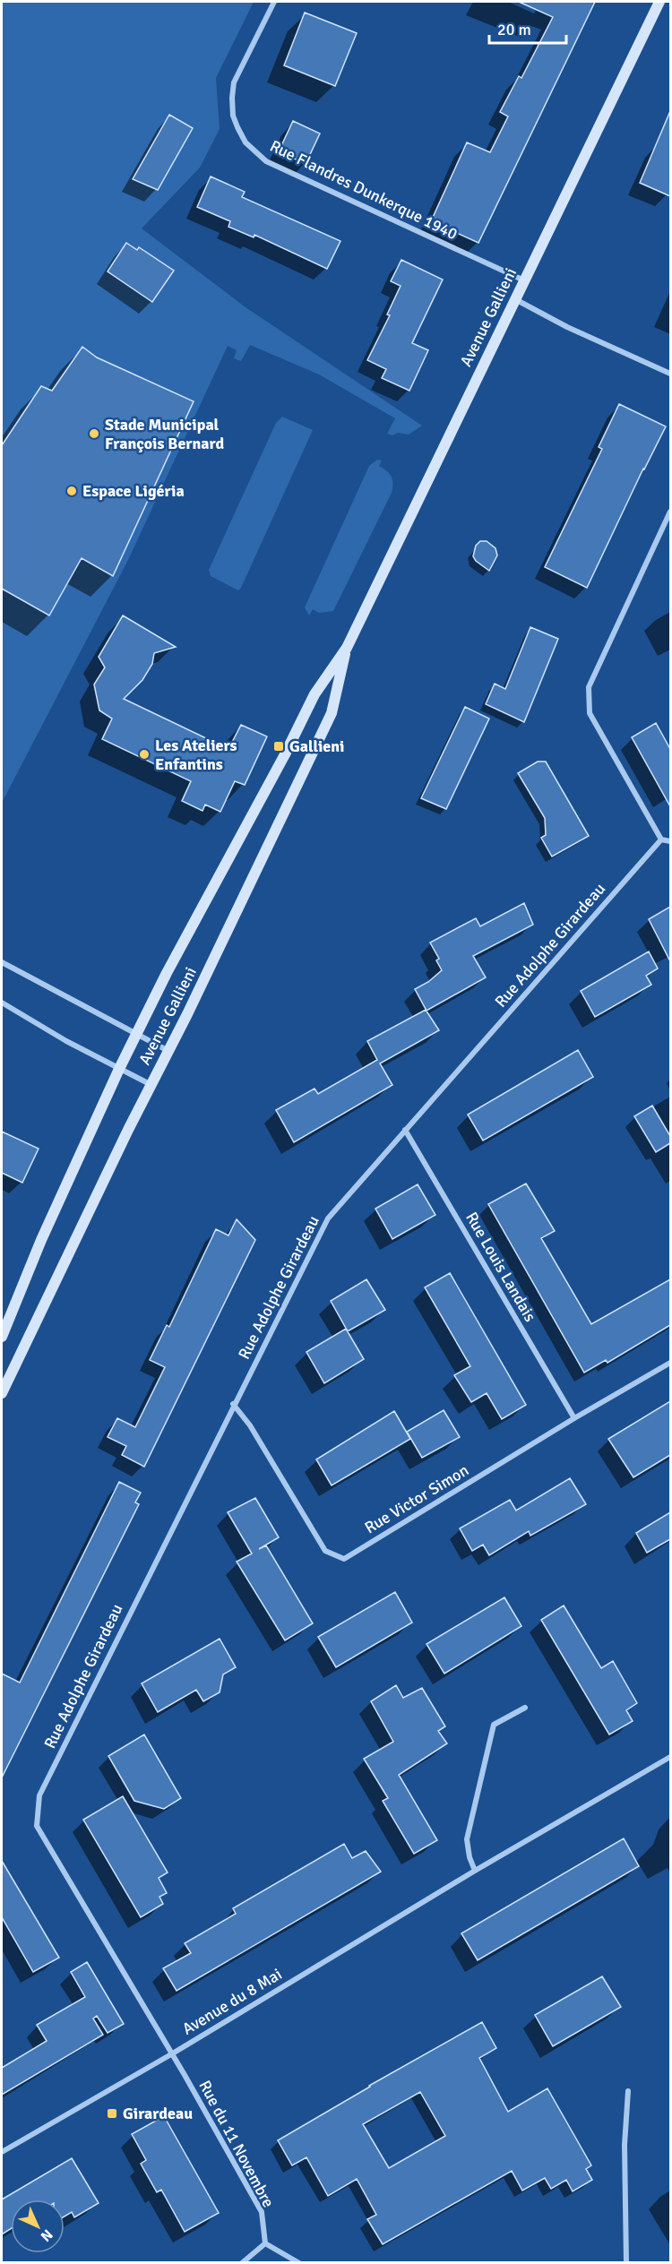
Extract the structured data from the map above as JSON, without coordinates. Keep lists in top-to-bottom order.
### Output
{
  "streets": {
    "main road": ["Avenue Gallieni"],
    "street": [
      "Rue Flandres Dunkerque 1940",
      "Rue Adolphe Girardeau",
      "Rue Louis Landais",
      "Rue Victor Simon",
      "Avenue du 8 Mai",
      "Rue du 11 Novembre"
    ]
  },
  "crossings": [
    ["Rue Flandres Dunkerque 1940", "Avenue Gallieni"],
    ["Rue Adolphe Girardeau", "Rue Louis Landais"],
    ["Rue Adolphe Girardeau", "Rue Victor Simon"],
    ["Rue Adolphe Girardeau", "Avenue du 8 Mai"],
    ["Rue Adolphe Girardeau", "Rue du 11 Novembre"],
    ["Rue Louis Landais", "Rue Victor Simon"],
    ["Avenue du 8 Mai", "Rue du 11 Novembre"]
  ],
  "places": {
    "other": ["Stade Municipal François Bernard", "Espace Ligéria", "Les Ateliers Enfantins"],
    "transit": ["Gallieni", "Girardeau"]
  },
  "scale_bar": "20 m",
  "north": "bottom right"
}
